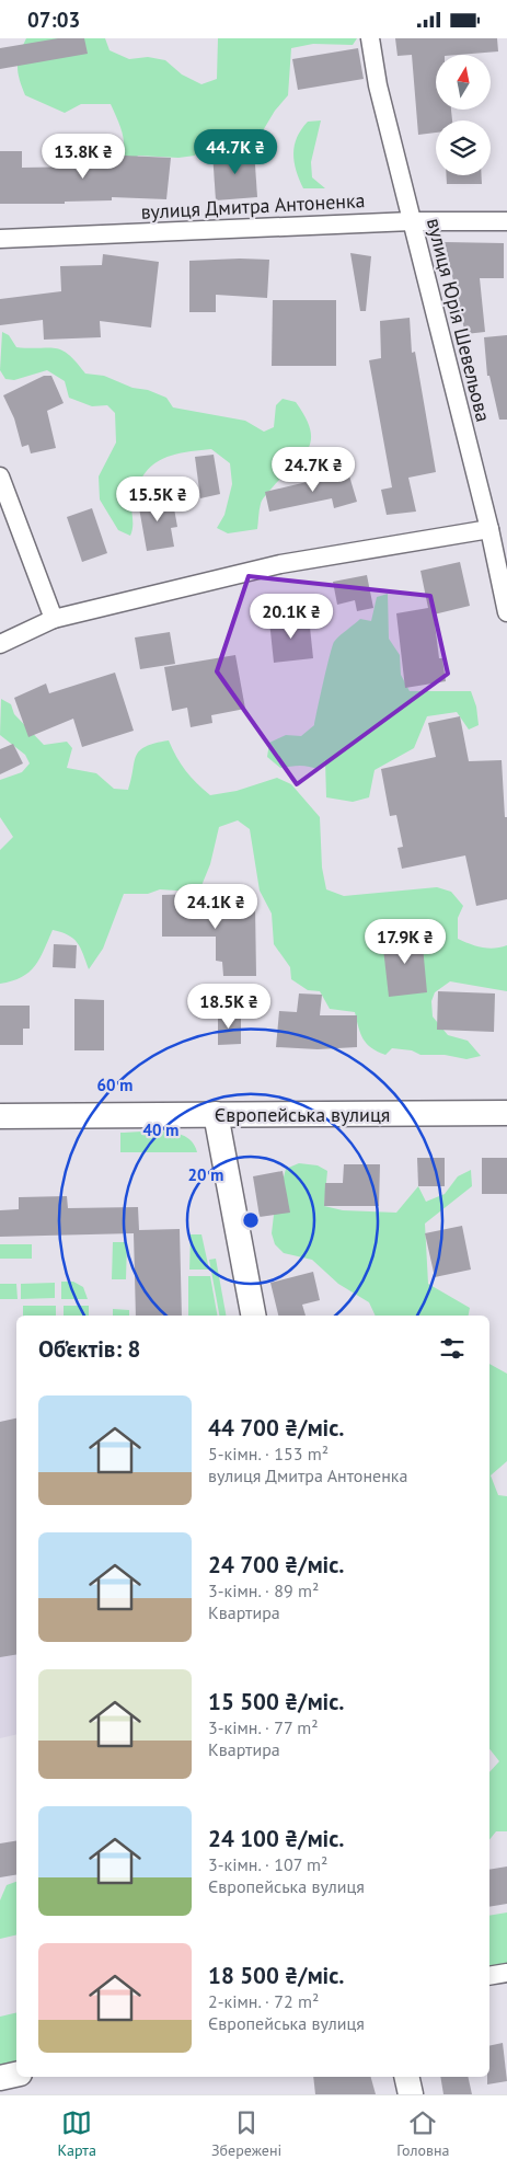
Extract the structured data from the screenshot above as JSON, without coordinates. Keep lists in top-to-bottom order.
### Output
{
  "streets": {
    "main road": ["Європейська вулиця"],
    "street": ["вулиця Дмитра Антоненка", "вулиця Юрія Шевельова"]
  },
  "crossings": [
    ["вулиця Дмитра Антоненка", "вулиця Юрія Шевельова"]
  ],
  "north": "top",
  "page": {
    "status": "07:03",
    "price": [
      "44.7K ₴",
      "13.8K ₴",
      "24.7K ₴",
      "15.5K ₴",
      "20.1K ₴",
      "24.1K ₴",
      "17.9K ₴",
      "18.5K ₴"
    ],
    "heading": "Об’єктів: 8",
    "list": [
      {
        "name": "44 700 ₴/міс.",
        "note": "5-кімн. · 153 m² · вулиця Дмитра Антоненка"
      },
      {
        "name": "24 700 ₴/міс.",
        "note": "3-кімн. · 89 m² · Квартира"
      },
      {
        "name": "15 500 ₴/міс.",
        "note": "3-кімн. · 77 m² · Квартира"
      },
      {
        "name": "24 100 ₴/міс.",
        "note": "3-кімн. · 107 m² · Європейська вулиця"
      },
      {
        "name": "18 500 ₴/міс.",
        "note": "2-кімн. · 72 m² · Європейська вулиця"
      }
    ],
    "tabs": ["Карта", "Збережені", "Головна"]
  },
  "rings": ["60 m", "40 m", "20 m"]
}
